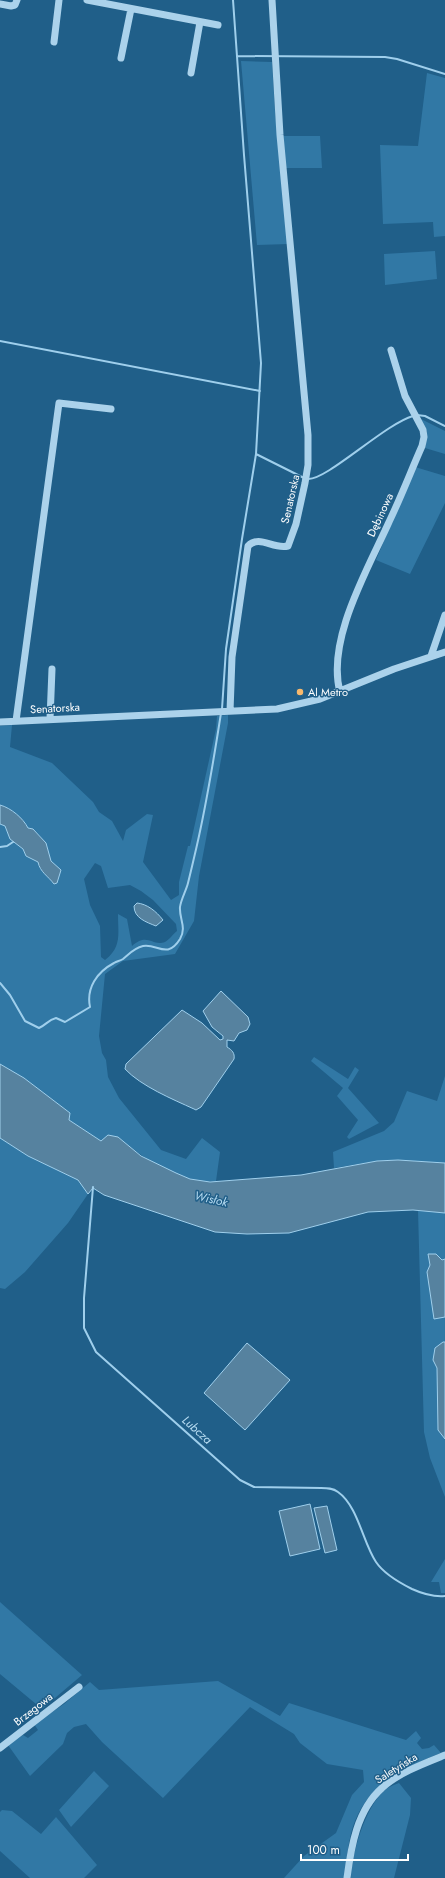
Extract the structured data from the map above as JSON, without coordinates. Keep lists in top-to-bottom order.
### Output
{
  "streets": {
    "street": [
      "Senatorska",
      "Dębinowa",
      "Brzegowa",
      "Saletyńska"
    ]
  },
  "crossings": [
    ["Senatorska", "Dębinowa"]
  ],
  "water": ["Wisłok", "Lubcza"],
  "places": ["Al Metro"],
  "scale_bar": "100 m"
}
